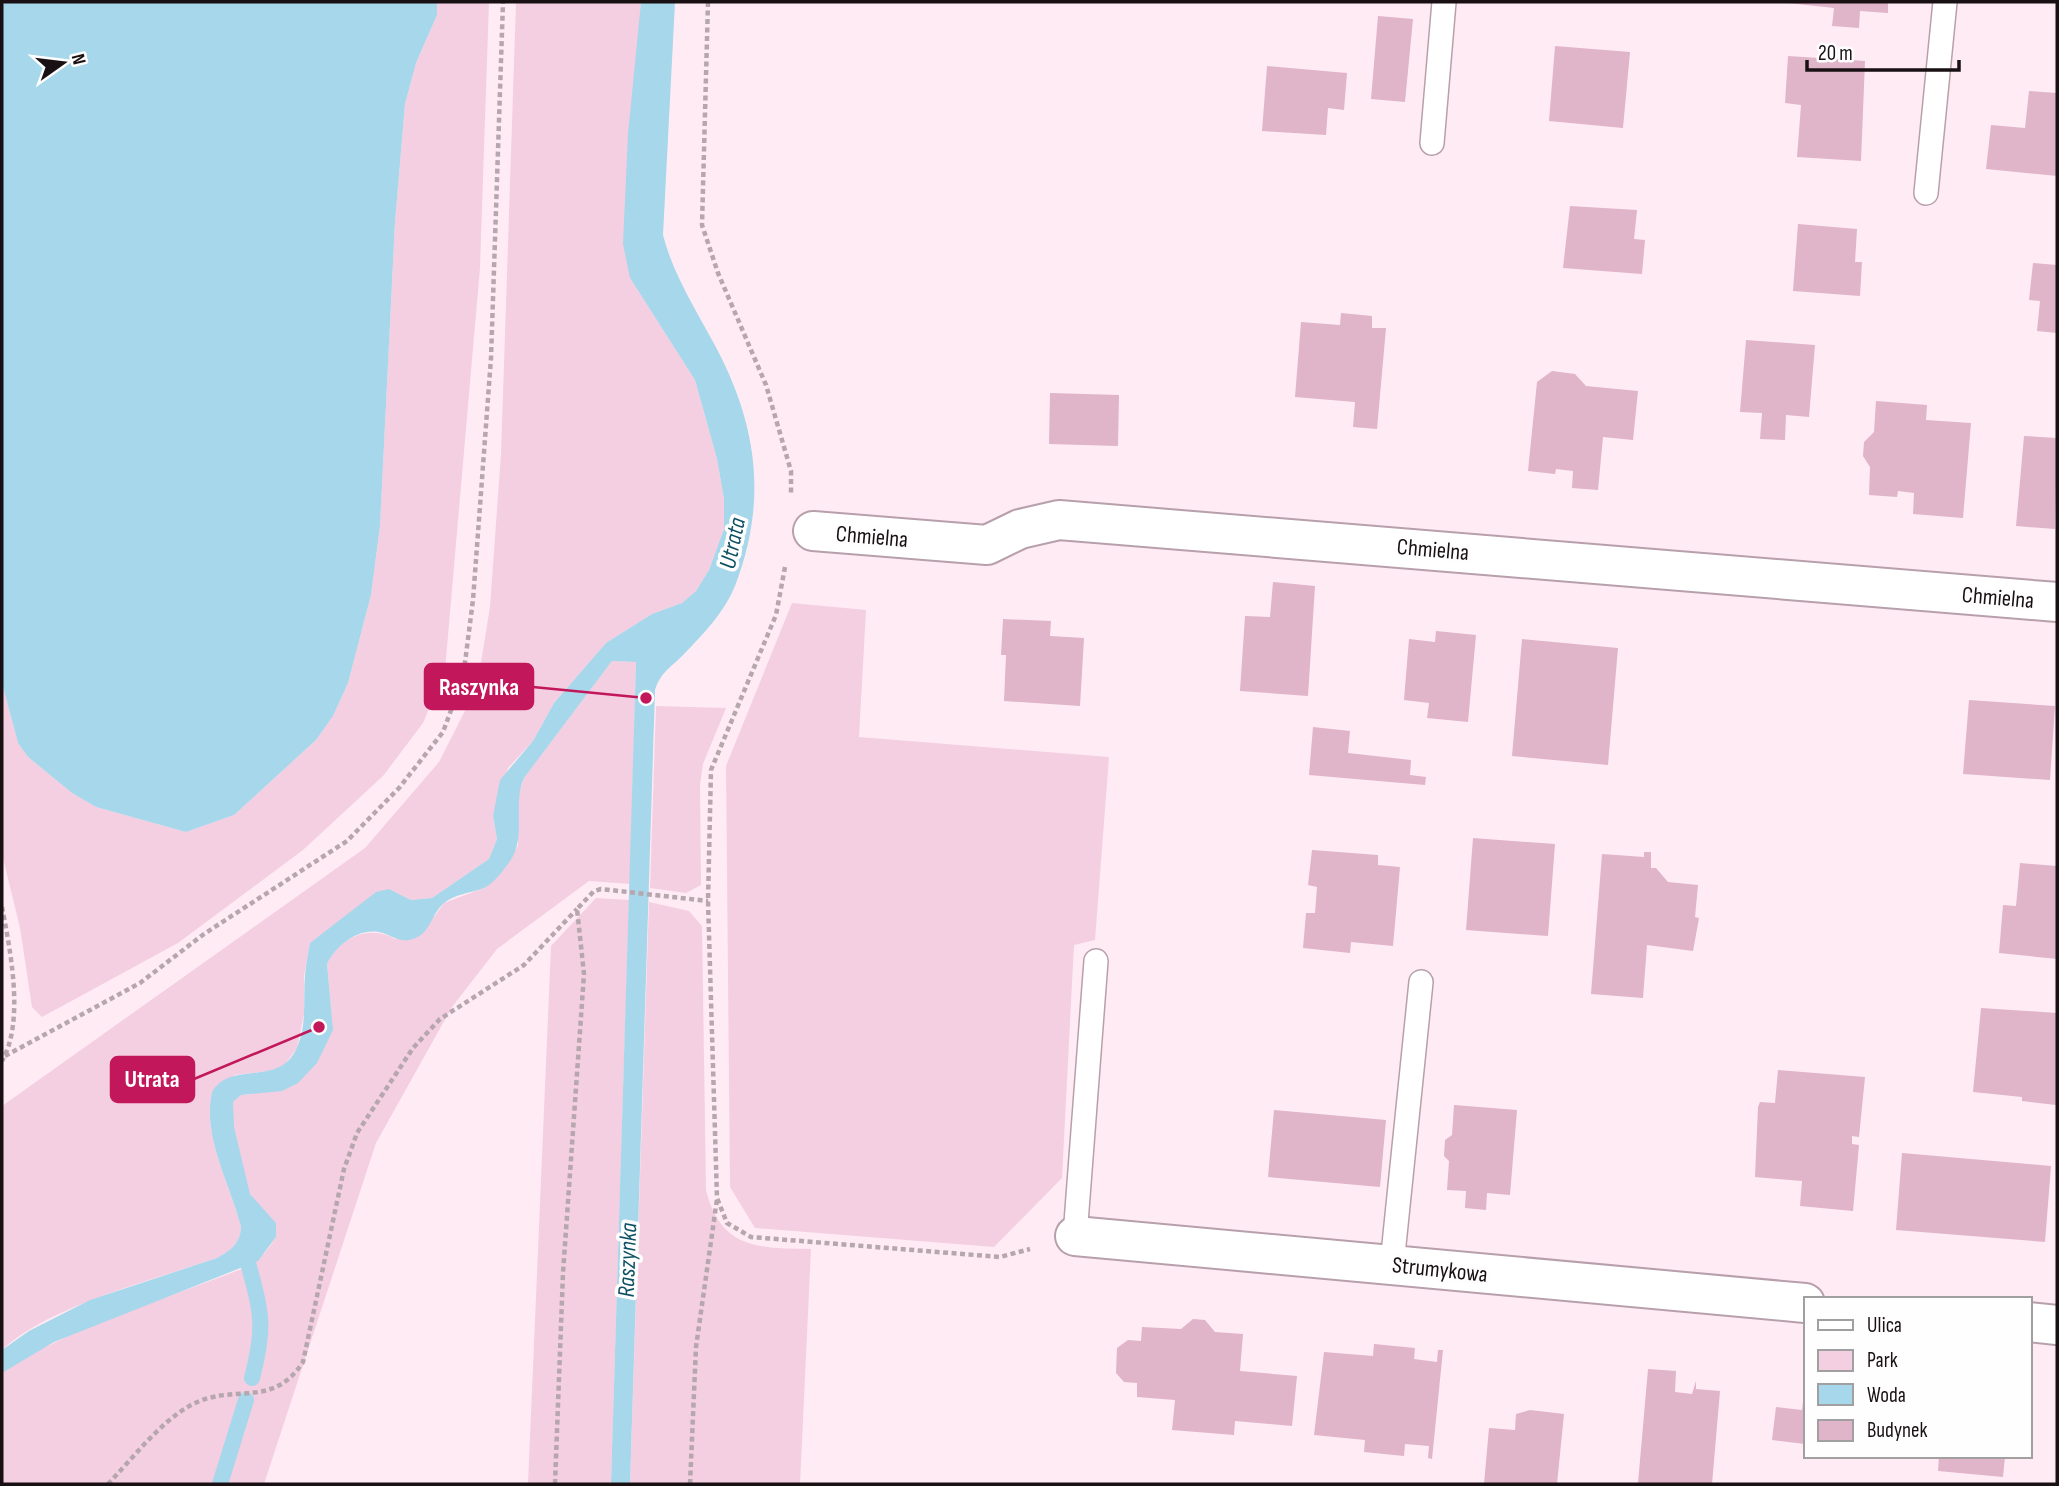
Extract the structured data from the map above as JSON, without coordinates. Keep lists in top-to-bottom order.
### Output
{
  "streets": {
    "street": ["Chmielna", "Strumykowa"]
  },
  "water": ["Utrata", "Raszynka"],
  "places": ["Raszynka", "Utrata"],
  "legend": [
    "Ulica",
    "Park",
    "Woda",
    "Budynek"
  ],
  "scale_bar": "20 m",
  "north": "right"
}
